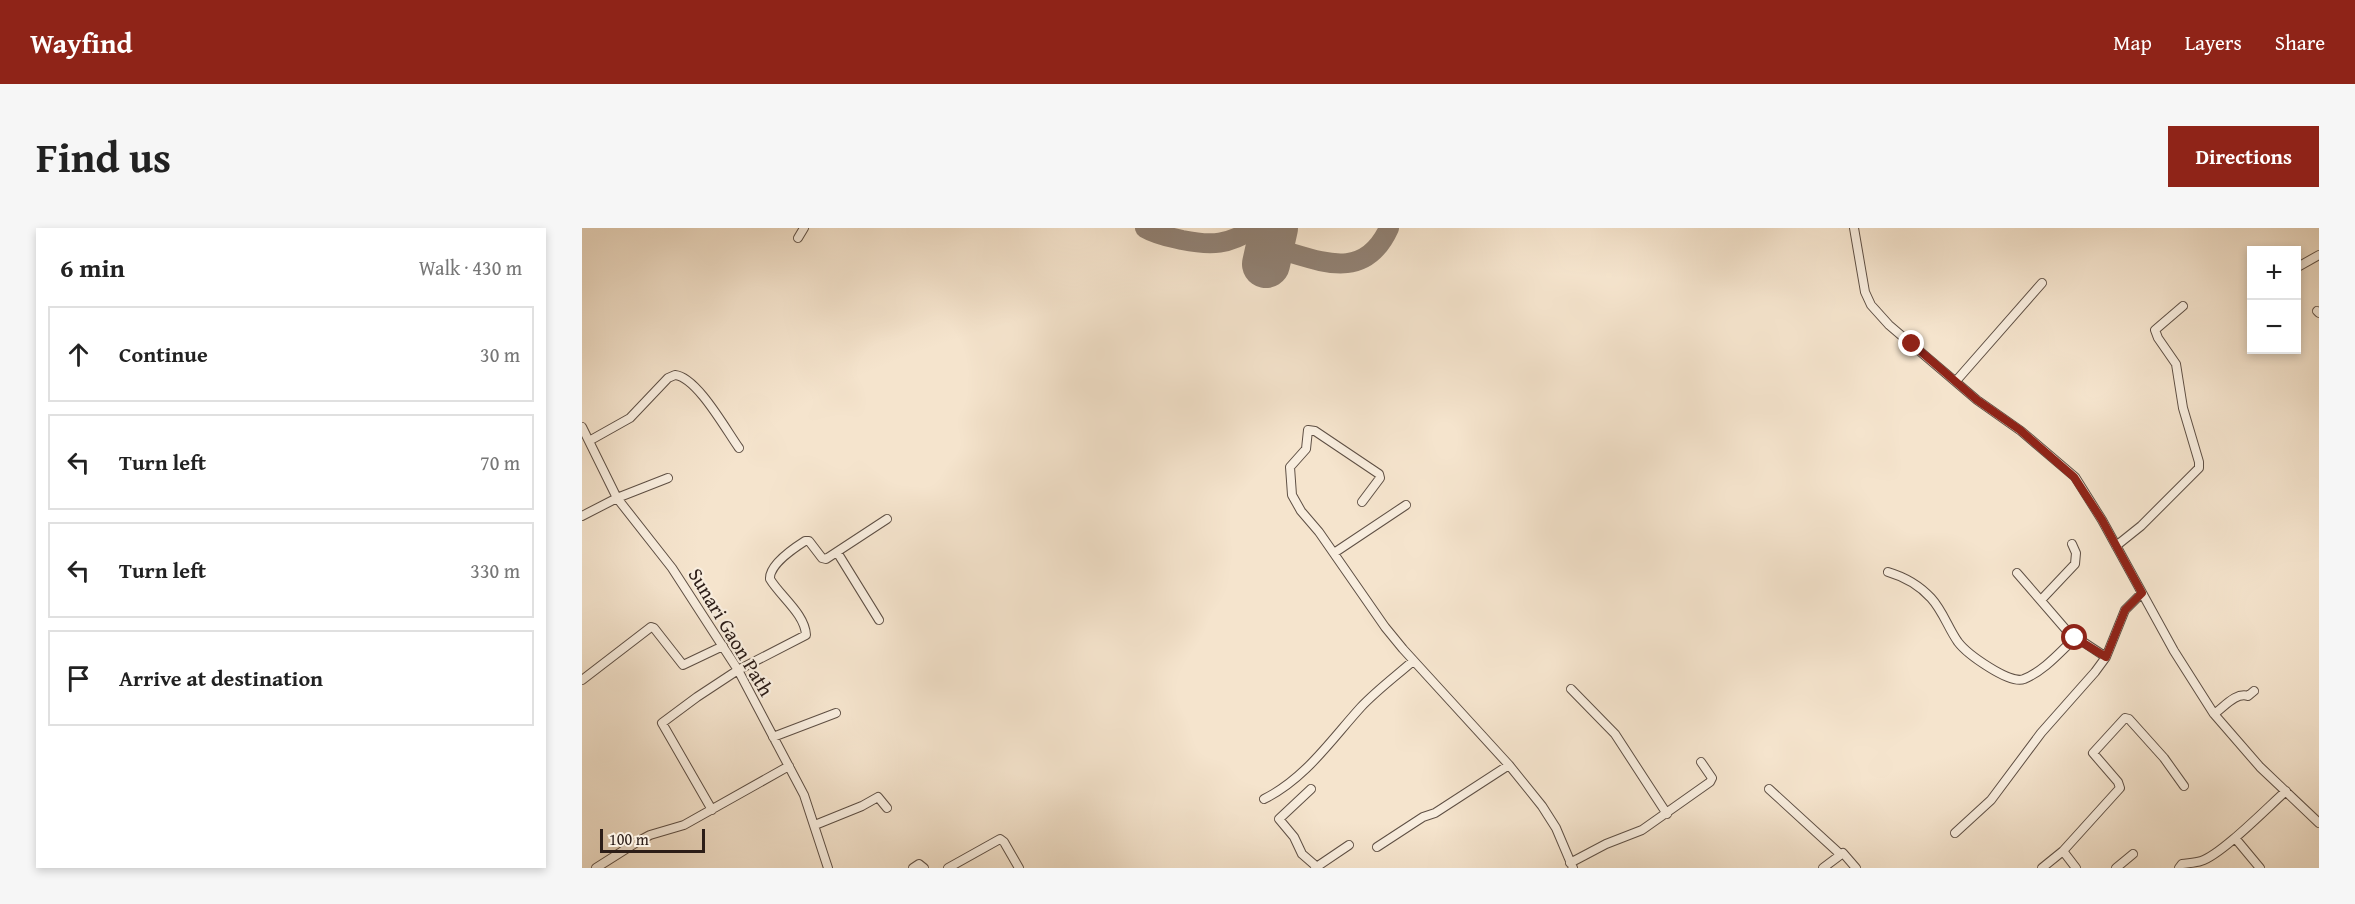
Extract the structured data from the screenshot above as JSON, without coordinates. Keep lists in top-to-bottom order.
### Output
{
  "streets": {
    "street": ["Sunari Gaon Path"]
  },
  "scale_bar": "100 m",
  "page": {
    "header": "Wayfind",
    "nav": ["Map", "Layers", "Share"],
    "title": "Find us",
    "buttons": "Directions",
    "heading": ["6 min", "Walk · 430 m"],
    "map_buttons": ["+", "−"],
    "list": [
      ["Continue", "30 m"],
      ["Turn left", "70 m"],
      ["Turn left", "330 m"],
      "Arrive at destination"
    ],
    "scale": "100 m"
  }
}
